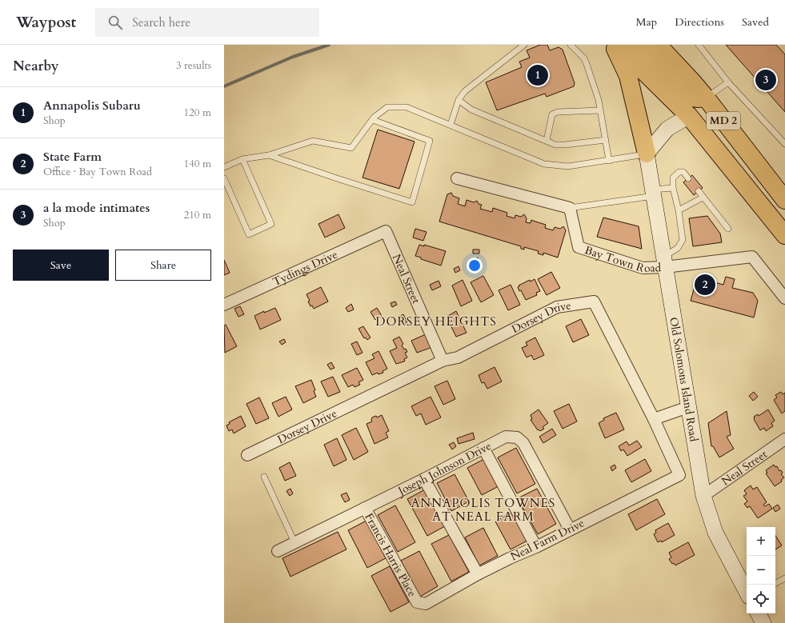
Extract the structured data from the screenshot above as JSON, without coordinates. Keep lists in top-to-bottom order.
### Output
{
  "streets": {
    "highway": ["MD 2"],
    "main road": ["Old Solomons Island Road"],
    "street": [
      "Bay Town Road",
      "Tydings Drive",
      "Neal Street",
      "Dorsey Drive",
      "Joseph Johnson Drive",
      "Neal Farm Drive",
      "Francis Harris Place"
    ]
  },
  "crossings": [
    ["Bay Town Road", "Old Solomons Island Road"],
    ["Tydings Drive", "Neal Street"],
    ["Neal Street", "Dorsey Drive"],
    ["Neal Street", "Old Solomons Island Road"],
    ["Dorsey Drive", "Neal Farm Drive"],
    ["Joseph Johnson Drive", "Neal Farm Drive"],
    ["Joseph Johnson Drive", "Francis Harris Place"],
    ["Neal Farm Drive", "Francis Harris Place"]
  ],
  "districts": ["DORSEY HEIGHTS", "ANNAPOLIS TOWNES AT NEAL FARM"],
  "page": {
    "header": "Waypost",
    "search": "Search here",
    "nav": ["Map", "Directions", "Saved"],
    "heading": ["Nearby", "3 results"],
    "pins": ["1", "3", "2"],
    "list": [
      {
        "mark": "1",
        "name": "Annapolis Subaru",
        "note": "Shop",
        "value": "120 m"
      },
      {
        "mark": "2",
        "name": "State Farm",
        "note": "Office · Bay Town Road",
        "value": "140 m"
      },
      {
        "mark": "3",
        "name": "a la mode intimates",
        "note": "Shop",
        "value": "210 m"
      }
    ],
    "buttons": ["Save", "Share"],
    "map_buttons": ["+", "−"]
  }
}
